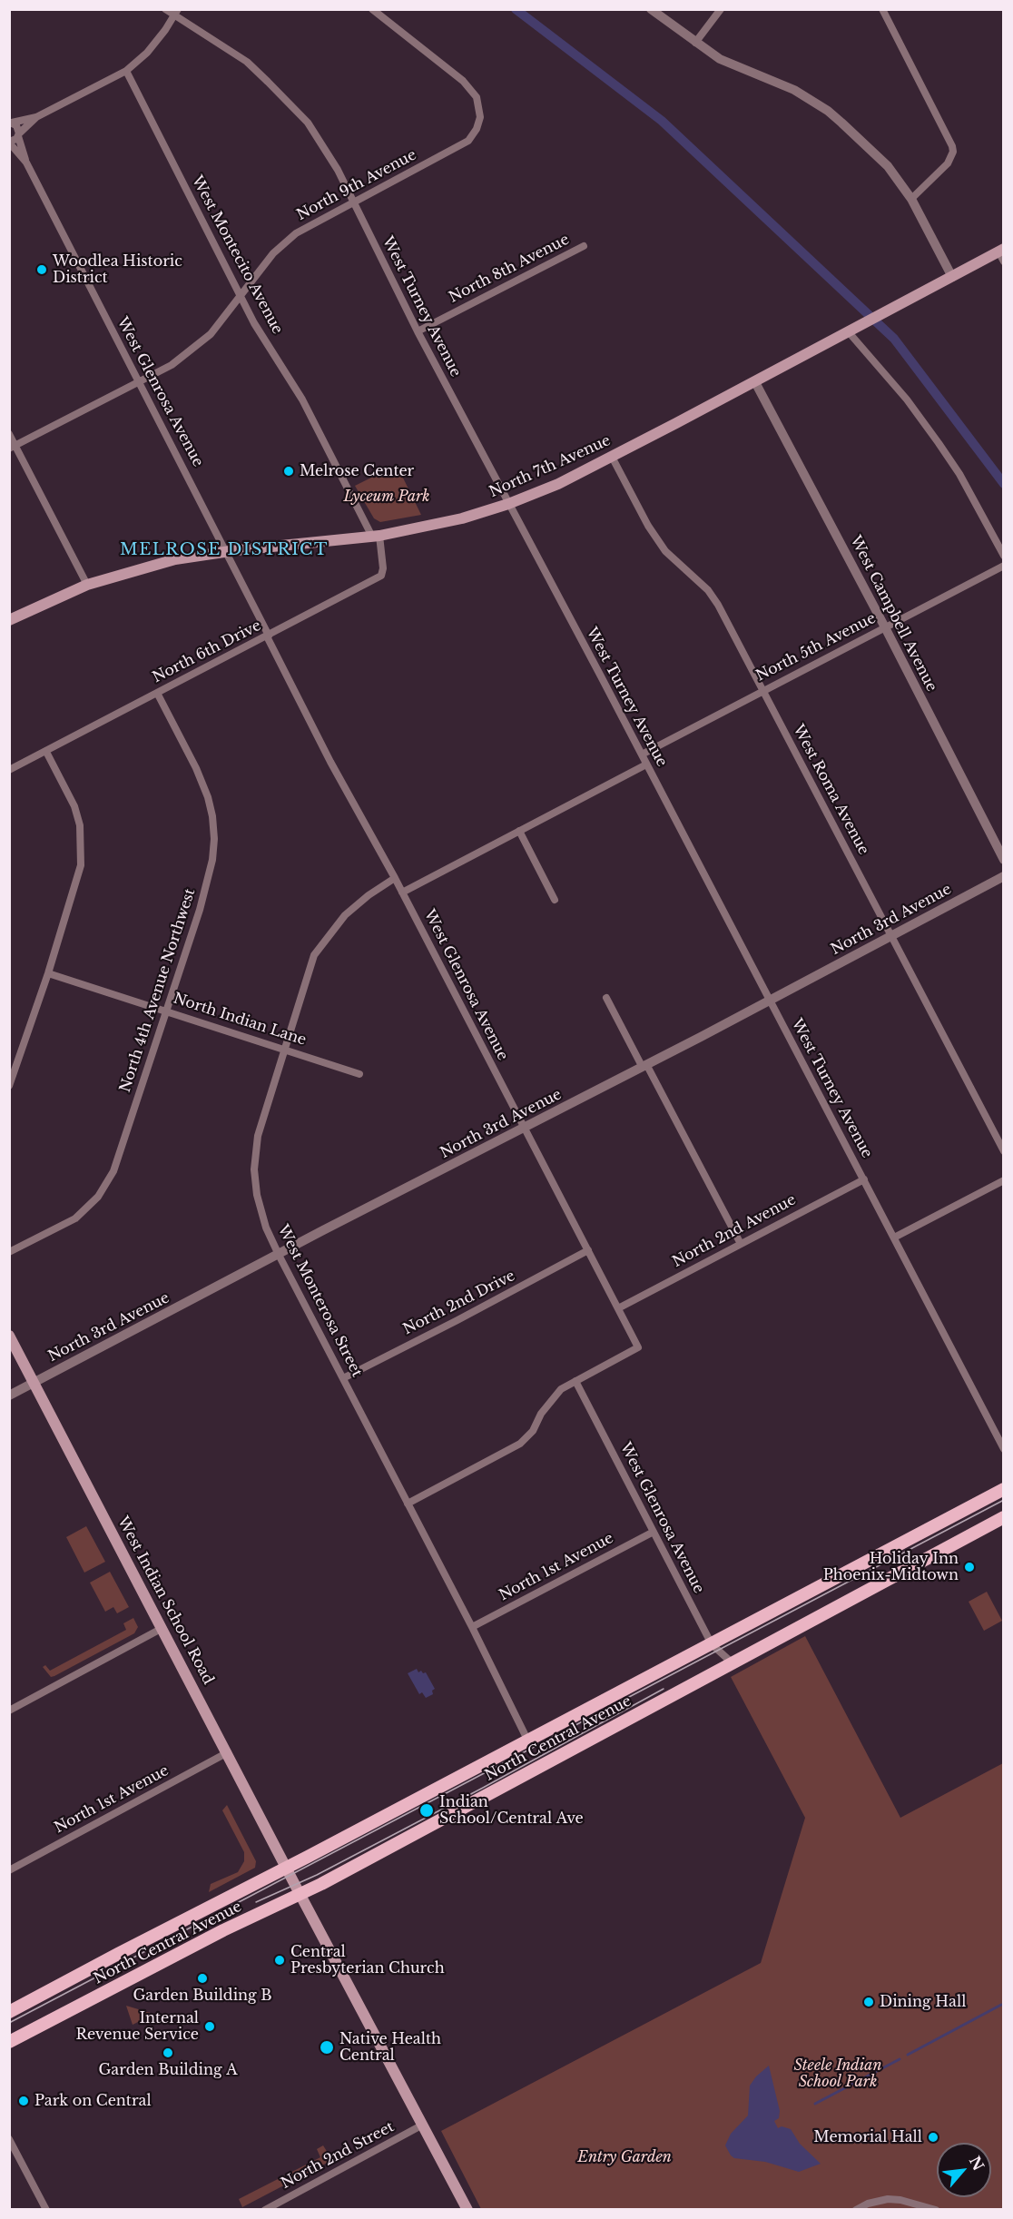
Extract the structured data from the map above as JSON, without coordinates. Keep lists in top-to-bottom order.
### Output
{
  "streets": {
    "main road": ["North 7th Avenue", "West Indian School Road", "North Central Avenue"],
    "street": [
      "North 9th Avenue",
      "West Montecito Avenue",
      "North 8th Avenue",
      "West Turney Avenue",
      "West Glenrosa Avenue",
      "West Campbell Avenue",
      "North 5th Avenue",
      "North 6th Drive",
      "West Roma Avenue",
      "North 3rd Avenue",
      "North 4th Avenue Northwest",
      "North Indian Lane",
      "North 2nd Avenue",
      "West Monterosa Street",
      "North 2nd Drive",
      "North 1st Avenue",
      "North 2nd Street"
    ]
  },
  "crossings": [
    ["North 9th Avenue", "West Montecito Avenue"],
    ["North 9th Avenue", "West Turney Avenue"],
    ["North 9th Avenue", "West Glenrosa Avenue"],
    ["West Montecito Avenue", "North 7th Avenue"],
    ["West Montecito Avenue", "North 6th Drive"],
    ["North 8th Avenue", "West Turney Avenue"],
    ["West Turney Avenue", "North 7th Avenue"],
    ["West Turney Avenue", "North 5th Avenue"],
    ["West Turney Avenue", "North 3rd Avenue"],
    ["West Turney Avenue", "North 2nd Avenue"],
    ["West Glenrosa Avenue", "North 7th Avenue"],
    ["West Glenrosa Avenue", "North 6th Drive"],
    ["West Glenrosa Avenue", "North 3rd Avenue"],
    ["West Glenrosa Avenue", "North 2nd Avenue"],
    ["West Glenrosa Avenue", "West Monterosa Street"],
    ["West Glenrosa Avenue", "North 2nd Drive"],
    ["West Glenrosa Avenue", "North 1st Avenue"],
    ["West Glenrosa Avenue", "North Central Avenue"],
    ["North 7th Avenue", "West Campbell Avenue"],
    ["North 7th Avenue", "North 6th Drive"],
    ["North 7th Avenue", "West Roma Avenue"],
    ["West Campbell Avenue", "North 5th Avenue"],
    ["North 5th Avenue", "West Roma Avenue"],
    ["North 6th Drive", "North 4th Avenue Northwest"],
    ["West Roma Avenue", "North 3rd Avenue"],
    ["North 3rd Avenue", "West Monterosa Street"],
    ["North 3rd Avenue", "West Indian School Road"],
    ["North 4th Avenue Northwest", "North Indian Lane"],
    ["North Indian Lane", "West Monterosa Street"],
    ["West Monterosa Street", "North 2nd Drive"],
    ["West Monterosa Street", "North 1st Avenue"],
    ["West Monterosa Street", "North Central Avenue"],
    ["North 1st Avenue", "West Indian School Road"],
    ["West Indian School Road", "North Central Avenue"],
    ["West Indian School Road", "North 2nd Street"]
  ],
  "districts": ["MELROSE DISTRICT"],
  "parks": ["Lyceum Park", "Steele Indian School Park", "Entry Garden"],
  "places": [
    "Woodlea Historic District",
    "Melrose Center",
    "Holiday Inn Phoenix-Midtown",
    "Indian School/Central Ave",
    "Central Presbyterian Church",
    "Garden Building B",
    "Dining Hall",
    "Internal Revenue Service",
    "Native Health Central",
    "Garden Building A",
    "Park on Central",
    "Memorial Hall"
  ],
  "north": "top right"
}
